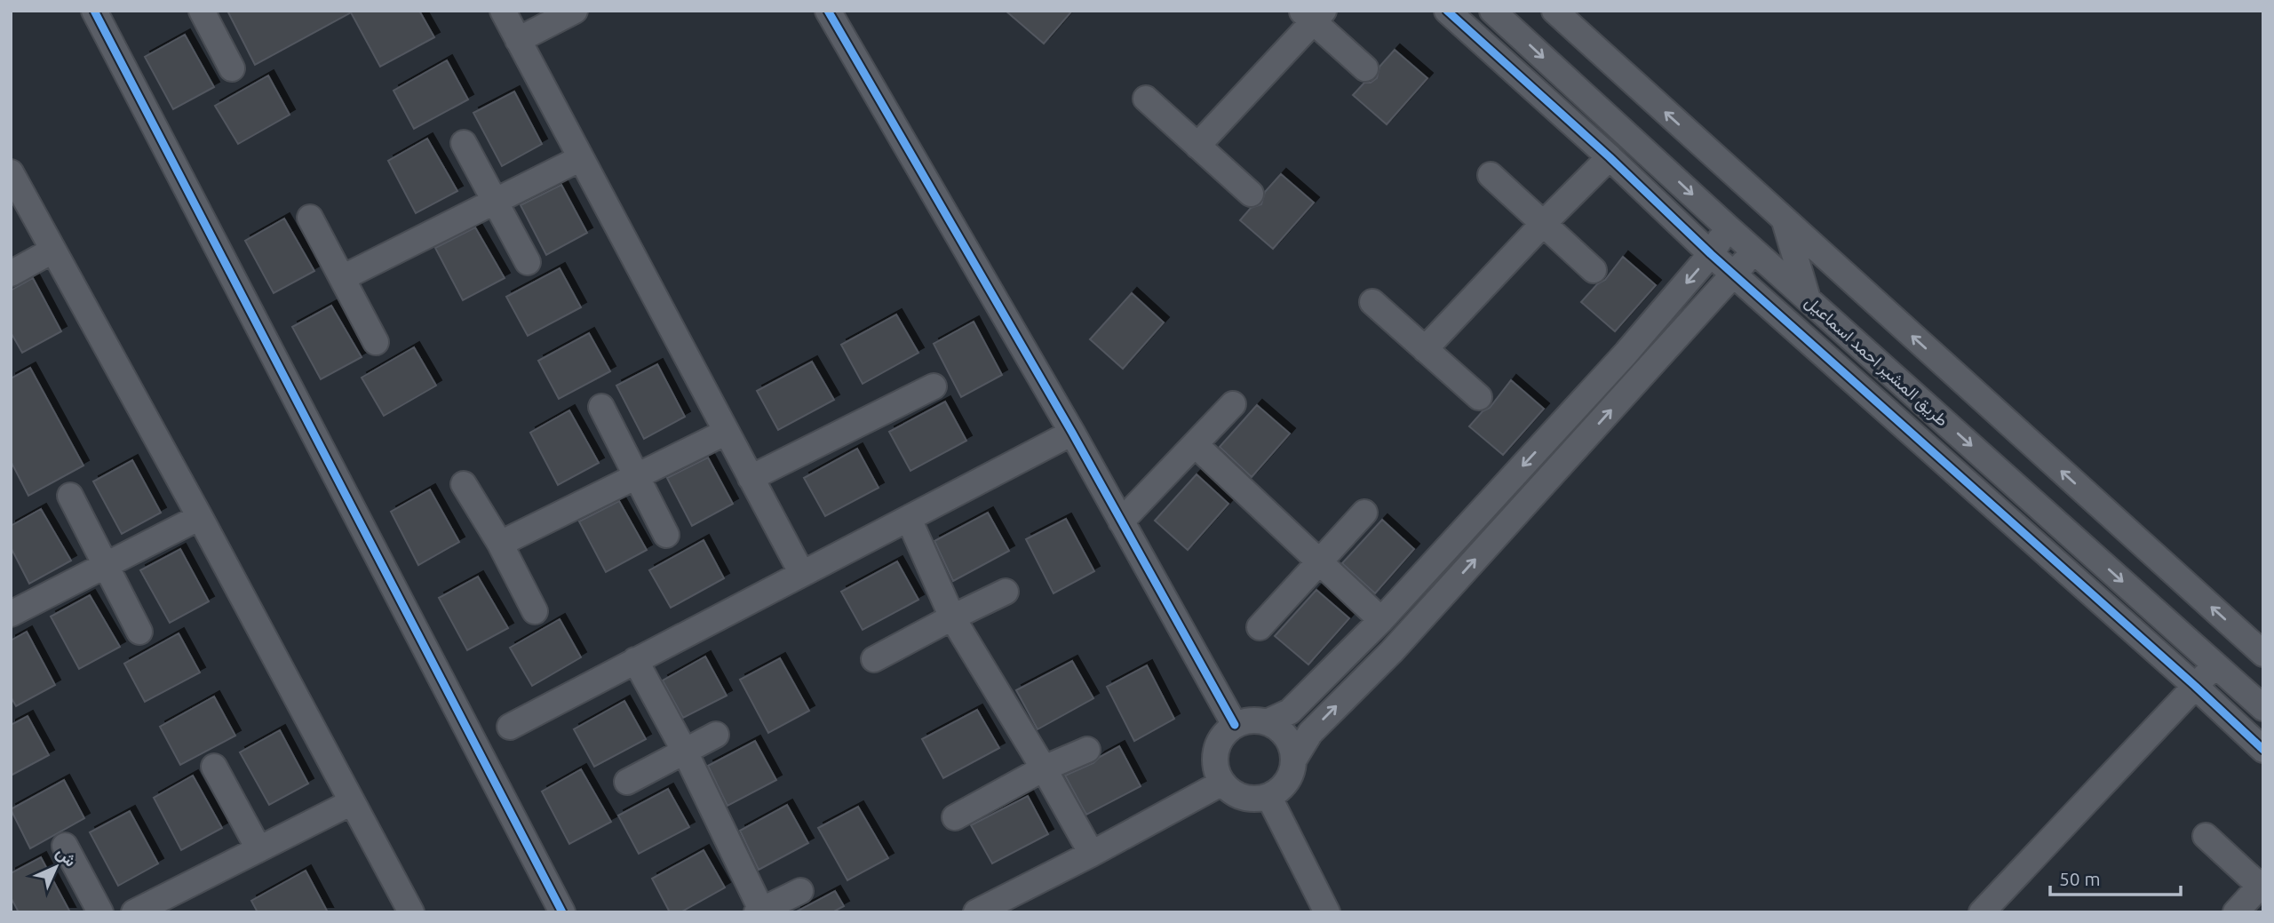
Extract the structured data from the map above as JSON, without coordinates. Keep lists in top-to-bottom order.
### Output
{
  "streets": {
    "street": ["طريق المشير احمد اسماعيل"]
  },
  "scale_bar": "50 m",
  "north": "top right"
}
